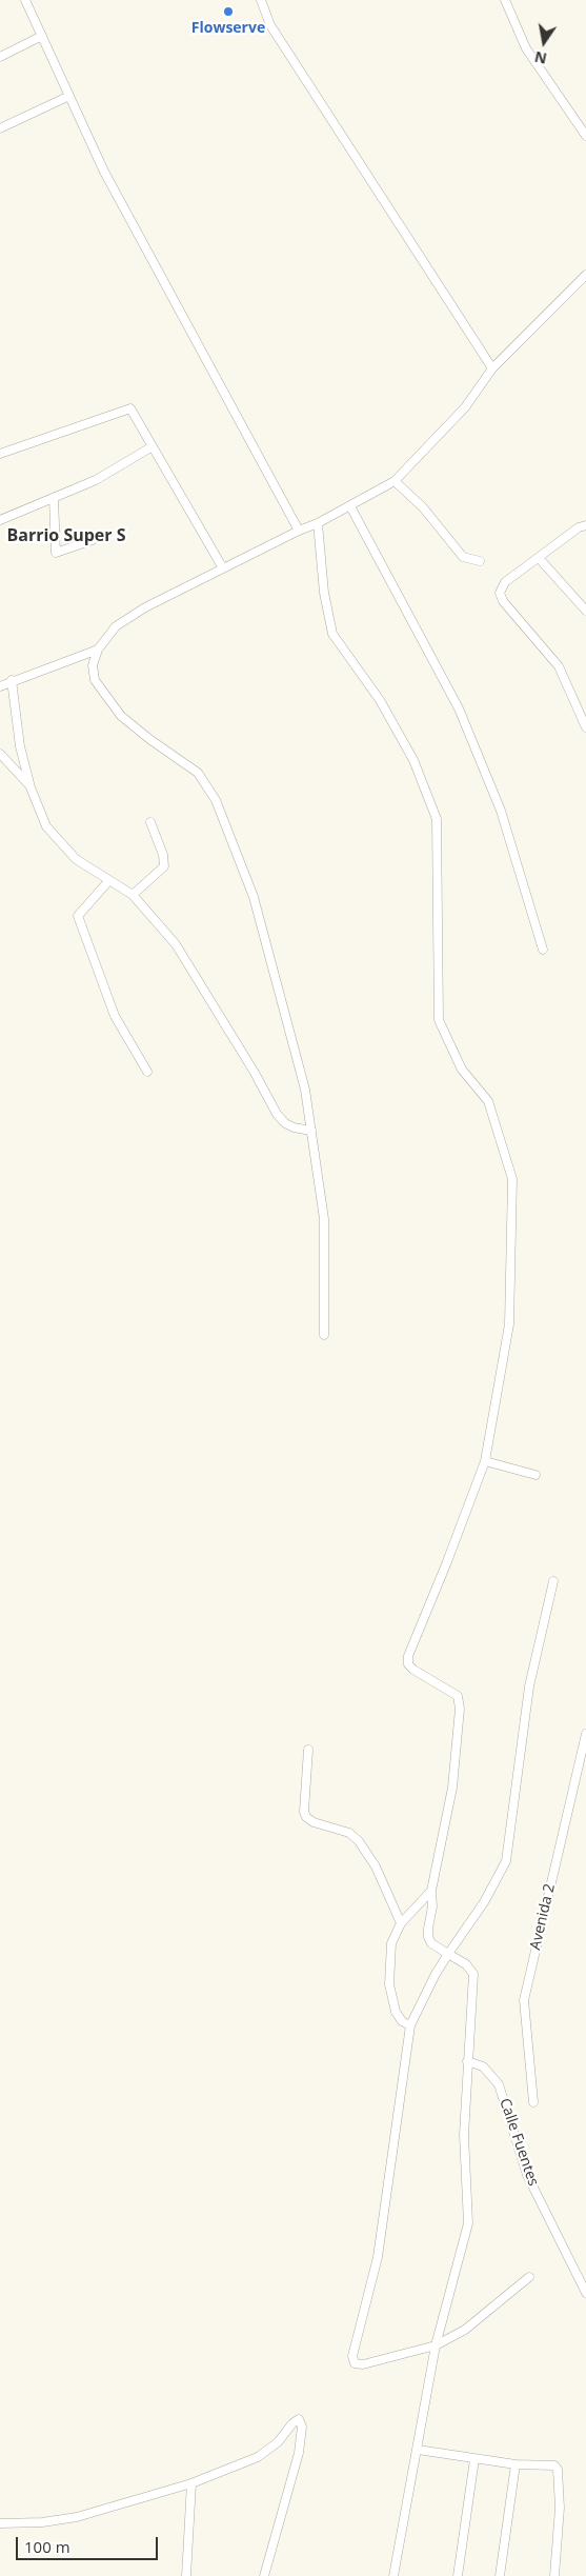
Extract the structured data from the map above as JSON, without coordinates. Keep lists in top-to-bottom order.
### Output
{
  "streets": {
    "street": ["Avenida 2", "Calle Fuentes"]
  },
  "districts": ["Barrio Super S"],
  "places": ["Flowserve"],
  "scale_bar": "100 m",
  "north": "bottom"
}
